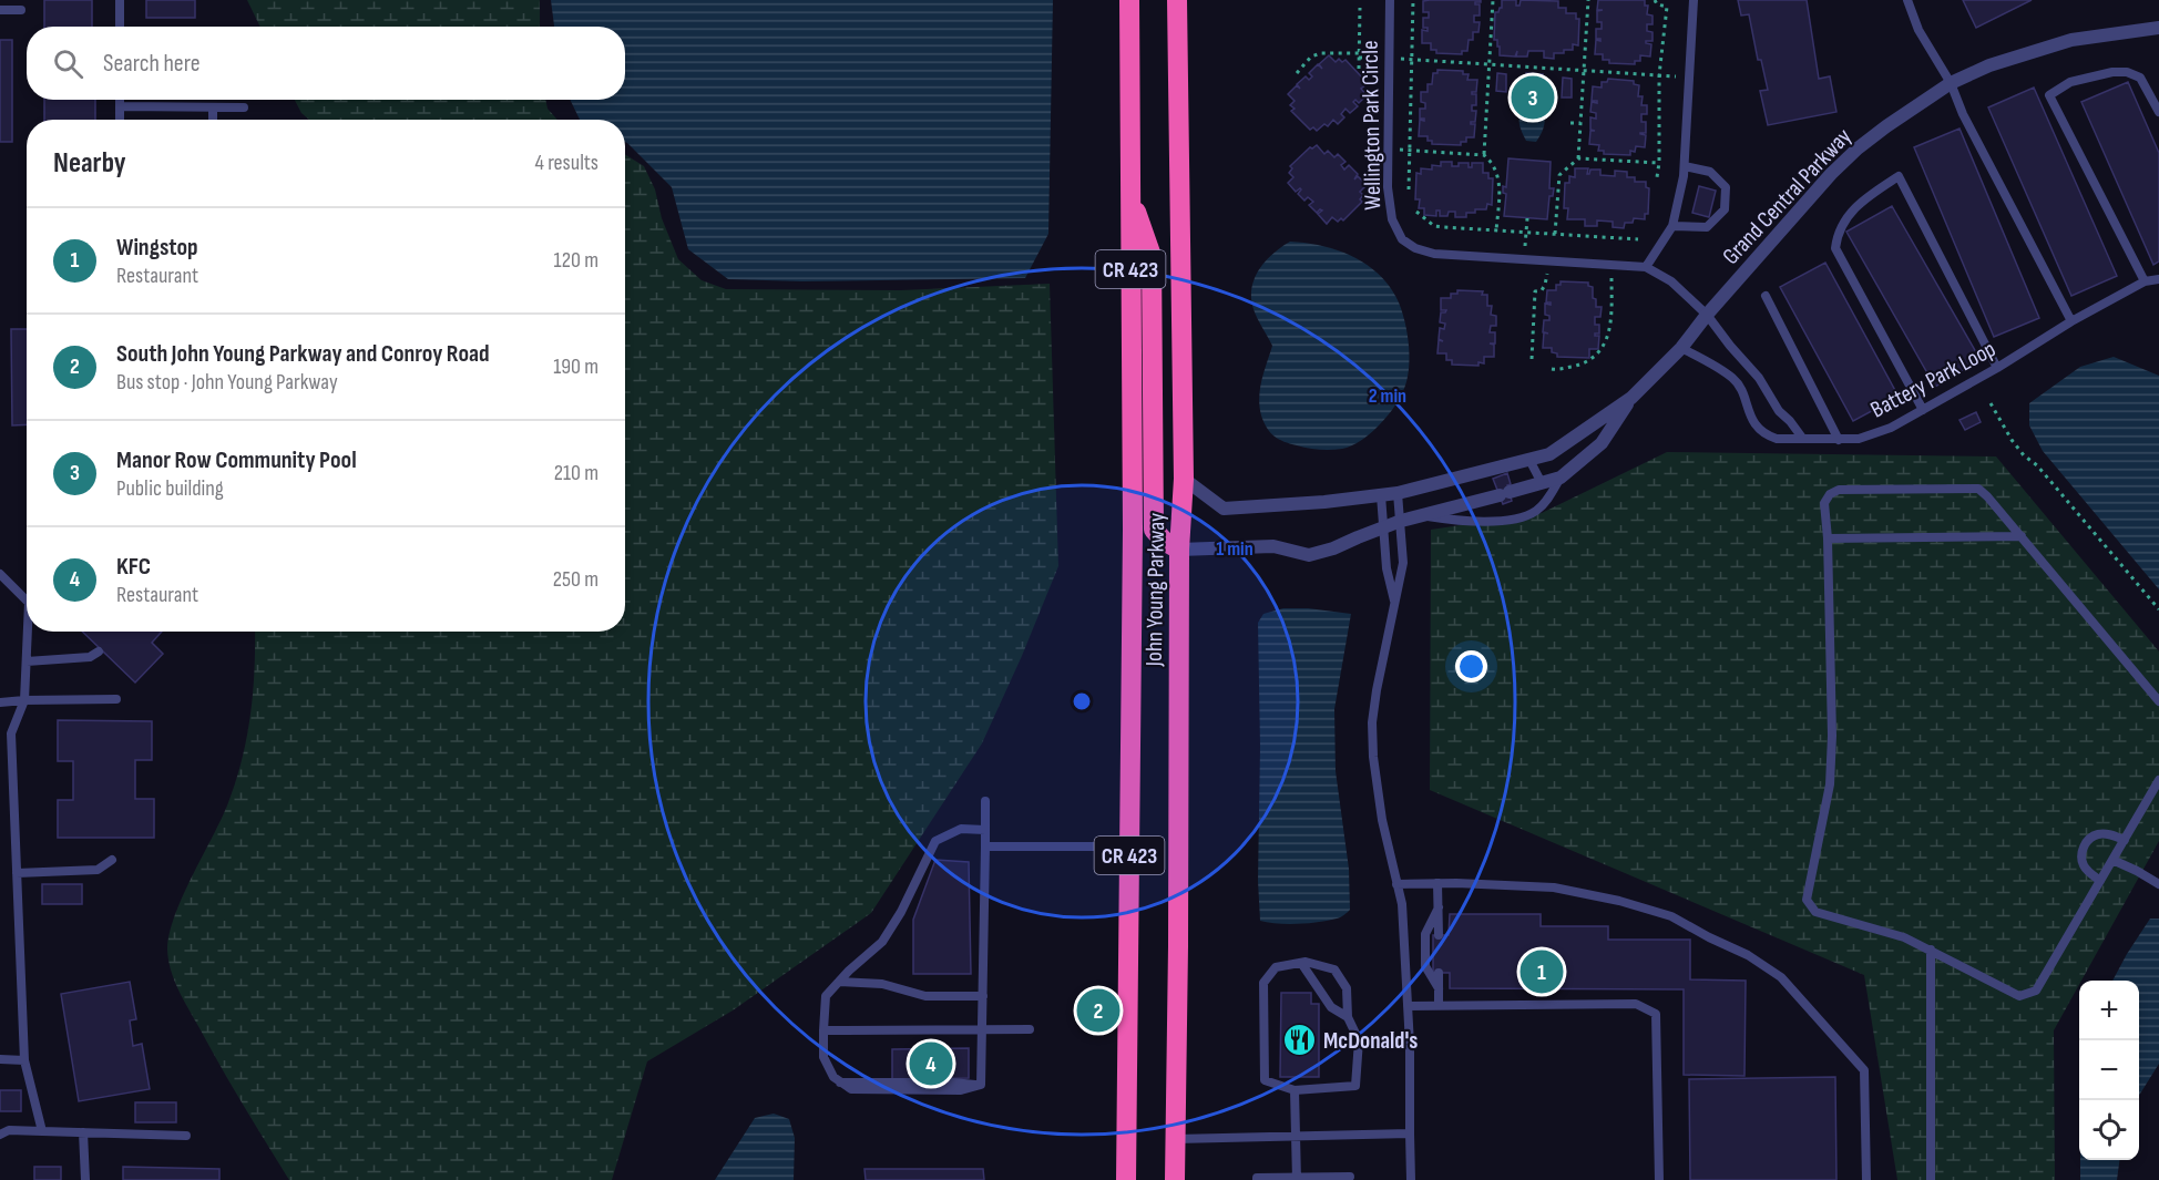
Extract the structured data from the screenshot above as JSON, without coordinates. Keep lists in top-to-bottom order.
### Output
{
  "streets": {
    "highway": ["CR 423", "John Young Parkway"],
    "street": ["Grand Central Parkway"],
    "lane": ["Wellington Park Circle", "Battery Park Loop"]
  },
  "crossings": [
    ["Wellington Park Circle", "Grand Central Parkway"],
    ["Grand Central Parkway", "Battery Park Loop"],
    ["Grand Central Parkway", "John Young Parkway"]
  ],
  "places": {
    "restaurant": ["McDonald's"]
  },
  "page": {
    "search": "Search here",
    "pins": [
      "3",
      "1",
      "2",
      "4"
    ],
    "heading": ["Nearby", "4 results"],
    "list": [
      {
        "mark": "1",
        "name": "Wingstop",
        "note": "Restaurant",
        "value": "120 m"
      },
      {
        "mark": "2",
        "name": "South John Young Parkway and Conroy Road",
        "note": "Bus stop · John Young Parkway",
        "value": "190 m"
      },
      {
        "mark": "3",
        "name": "Manor Row Community Pool",
        "note": "Public building",
        "value": "210 m"
      },
      {
        "mark": "4",
        "name": "KFC",
        "note": "Restaurant",
        "value": "250 m"
      }
    ],
    "map_buttons": ["+", "−"]
  },
  "rings": ["2 min", "1 min"]
}
